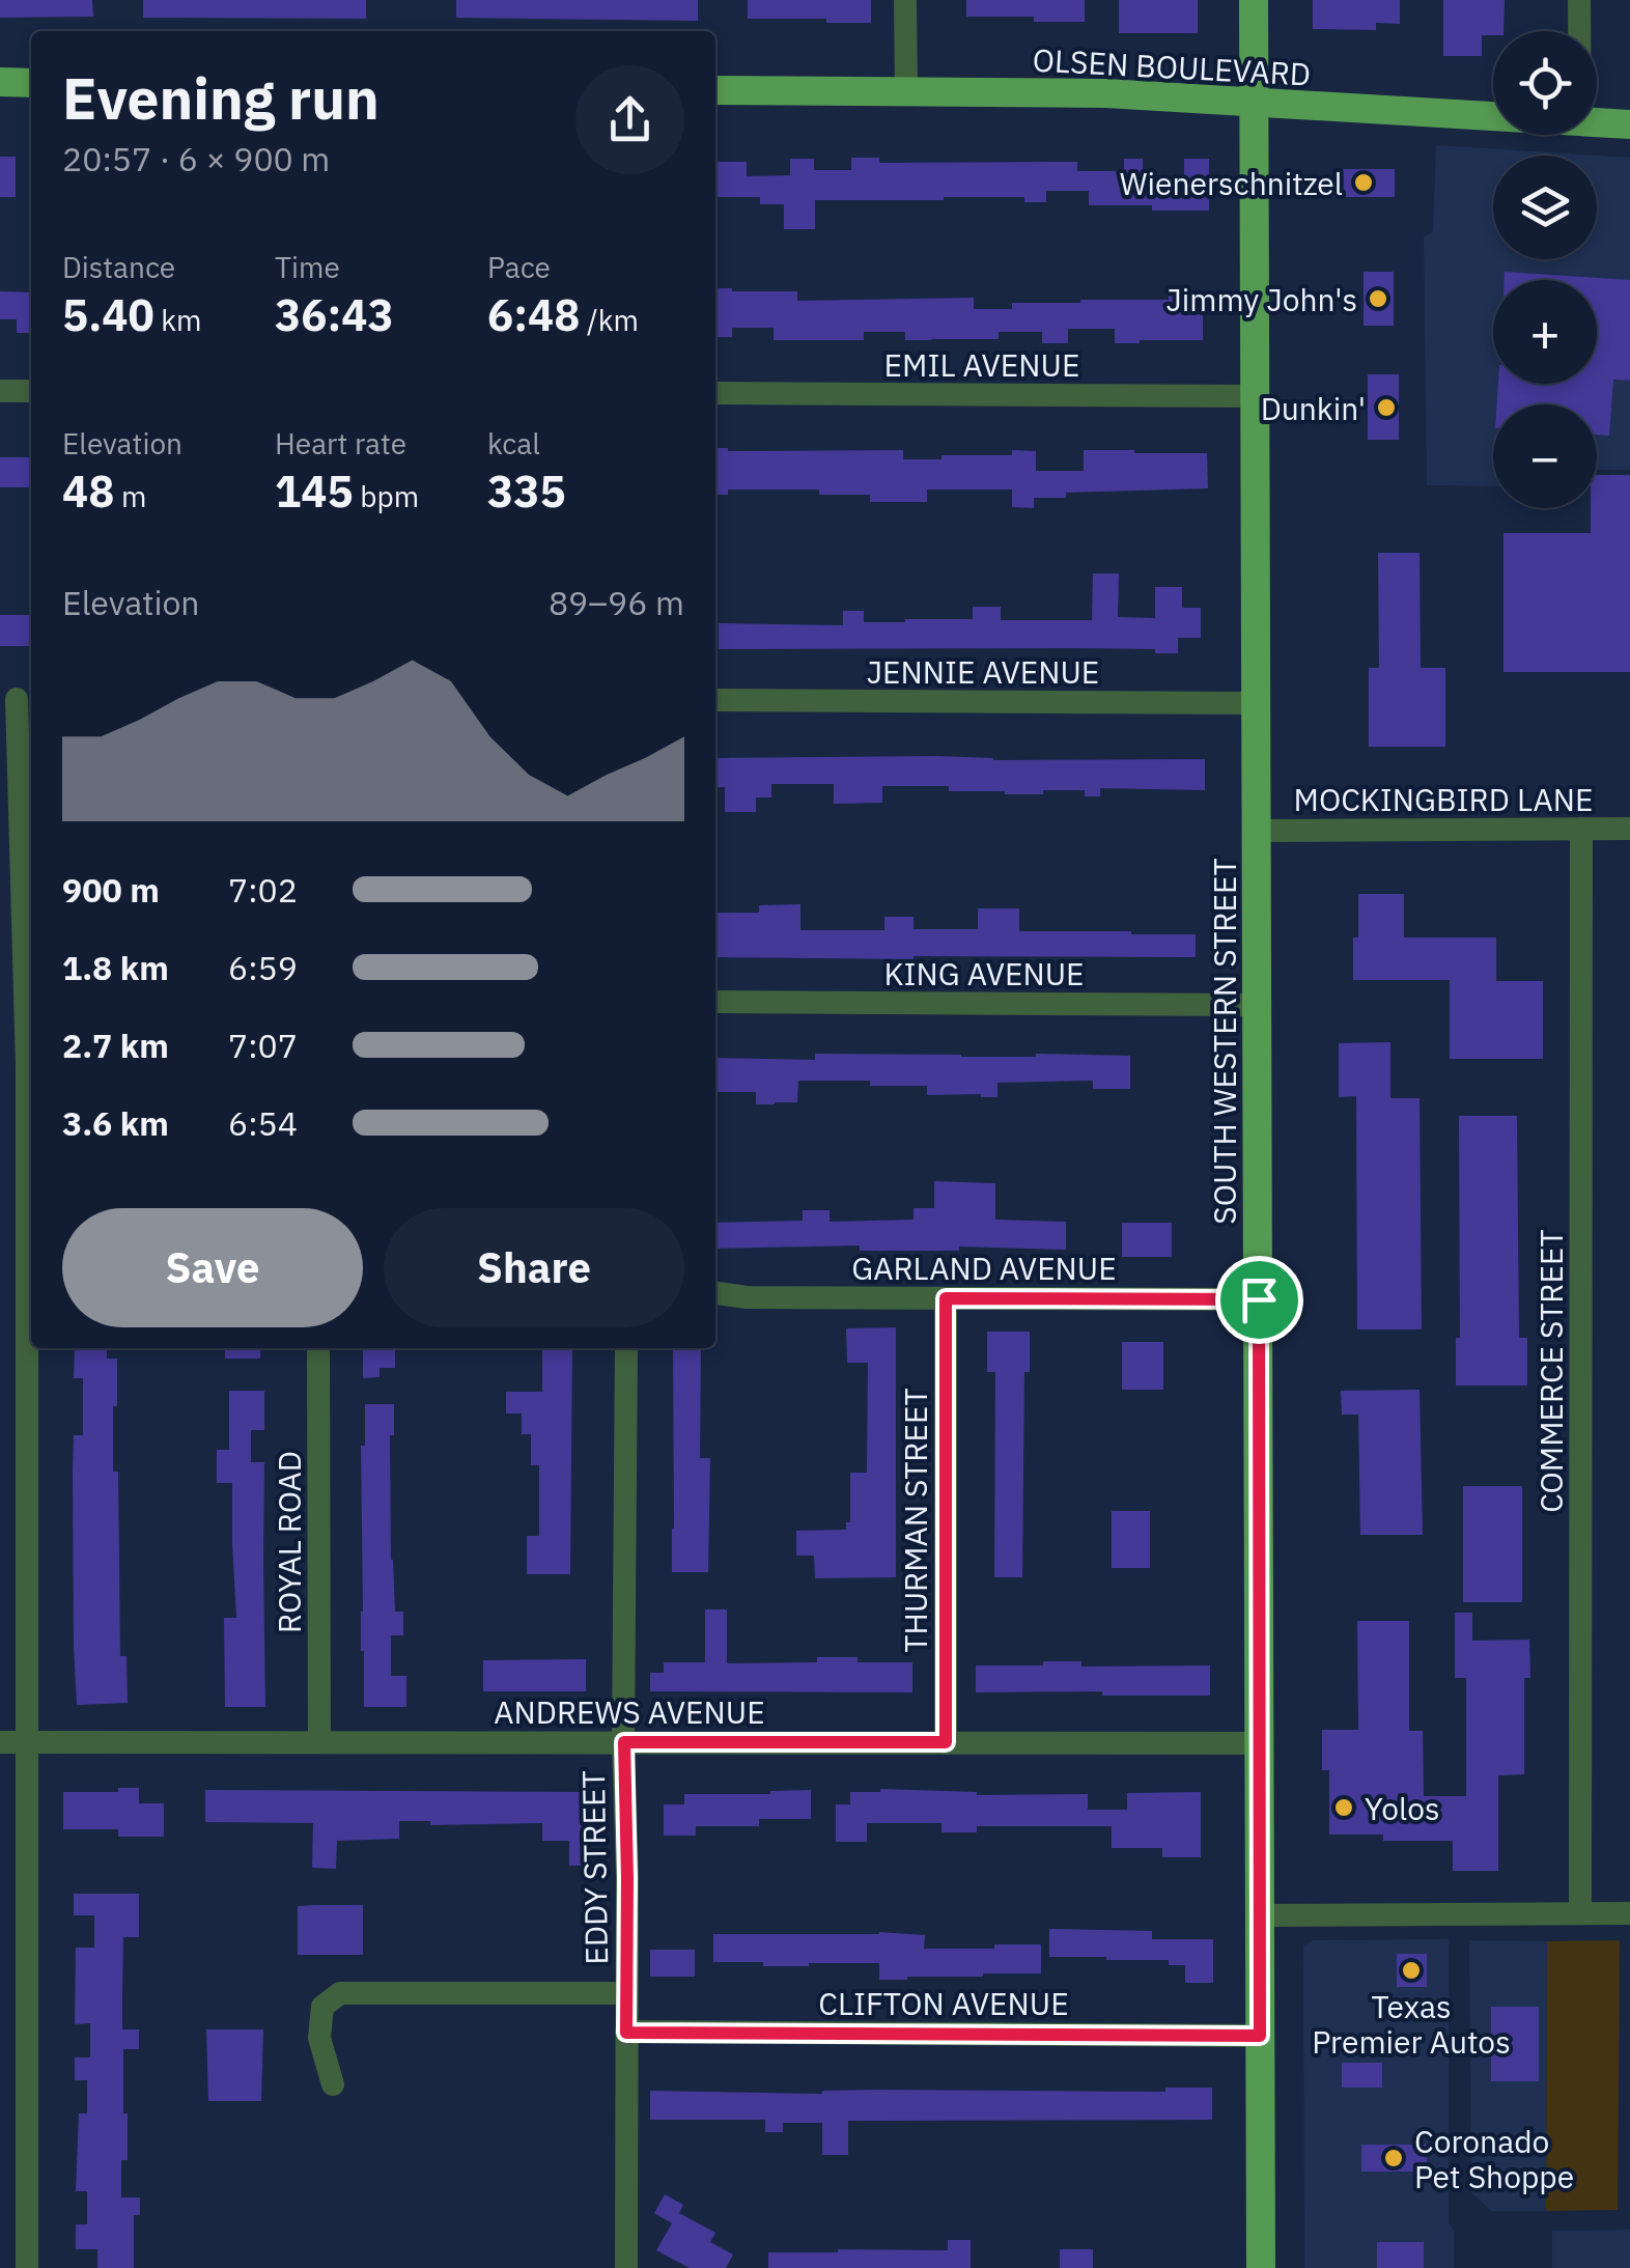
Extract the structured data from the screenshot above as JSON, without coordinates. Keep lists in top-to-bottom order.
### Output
{
  "streets": {
    "main road": ["OLSEN BOULEVARD", "SOUTH WESTERN STREET"],
    "street": [
      "EMIL AVENUE",
      "JENNIE AVENUE",
      "MOCKINGBIRD LANE",
      "KING AVENUE",
      "GARLAND AVENUE",
      "COMMERCE STREET",
      "THURMAN STREET",
      "ROYAL ROAD",
      "ANDREWS AVENUE",
      "EDDY STREET",
      "CLIFTON AVENUE"
    ]
  },
  "crossings": [
    ["OLSEN BOULEVARD", "SOUTH WESTERN STREET"],
    ["EMIL AVENUE", "SOUTH WESTERN STREET"],
    ["JENNIE AVENUE", "SOUTH WESTERN STREET"],
    ["MOCKINGBIRD LANE", "SOUTH WESTERN STREET"],
    ["MOCKINGBIRD LANE", "COMMERCE STREET"],
    ["KING AVENUE", "SOUTH WESTERN STREET"],
    ["SOUTH WESTERN STREET", "GARLAND AVENUE"],
    ["SOUTH WESTERN STREET", "ANDREWS AVENUE"],
    ["SOUTH WESTERN STREET", "CLIFTON AVENUE"],
    ["GARLAND AVENUE", "THURMAN STREET"],
    ["THURMAN STREET", "ANDREWS AVENUE"],
    ["ROYAL ROAD", "ANDREWS AVENUE"],
    ["ANDREWS AVENUE", "EDDY STREET"],
    ["EDDY STREET", "CLIFTON AVENUE"]
  ],
  "places": [
    "Wienerschnitzel",
    "Jimmy John's",
    "Dunkin'",
    "Yolos",
    "Texas Premier Autos",
    "Coronado Pet Shoppe"
  ],
  "page": {
    "map_buttons": ["+", "−"],
    "heading": ["Evening run", "20:57 · 6 × 900 m"],
    "stats": [
      ["Distance", "5.40 km"],
      ["Time", "36:43"],
      ["Pace", "6:48 /km"],
      ["Elevation", "48 m"],
      ["Heart rate", "145 bpm"],
      ["kcal", "335"]
    ],
    "chart": ["Elevation", "89–96 m"],
    "list": [
      {
        "name": "900 m",
        "note": "7:02"
      },
      {
        "name": "1.8 km",
        "note": "6:59"
      },
      {
        "name": "2.7 km",
        "note": "7:07"
      },
      {
        "name": "3.6 km",
        "note": "6:54"
      }
    ],
    "buttons": ["Save", "Share"]
  }
}
